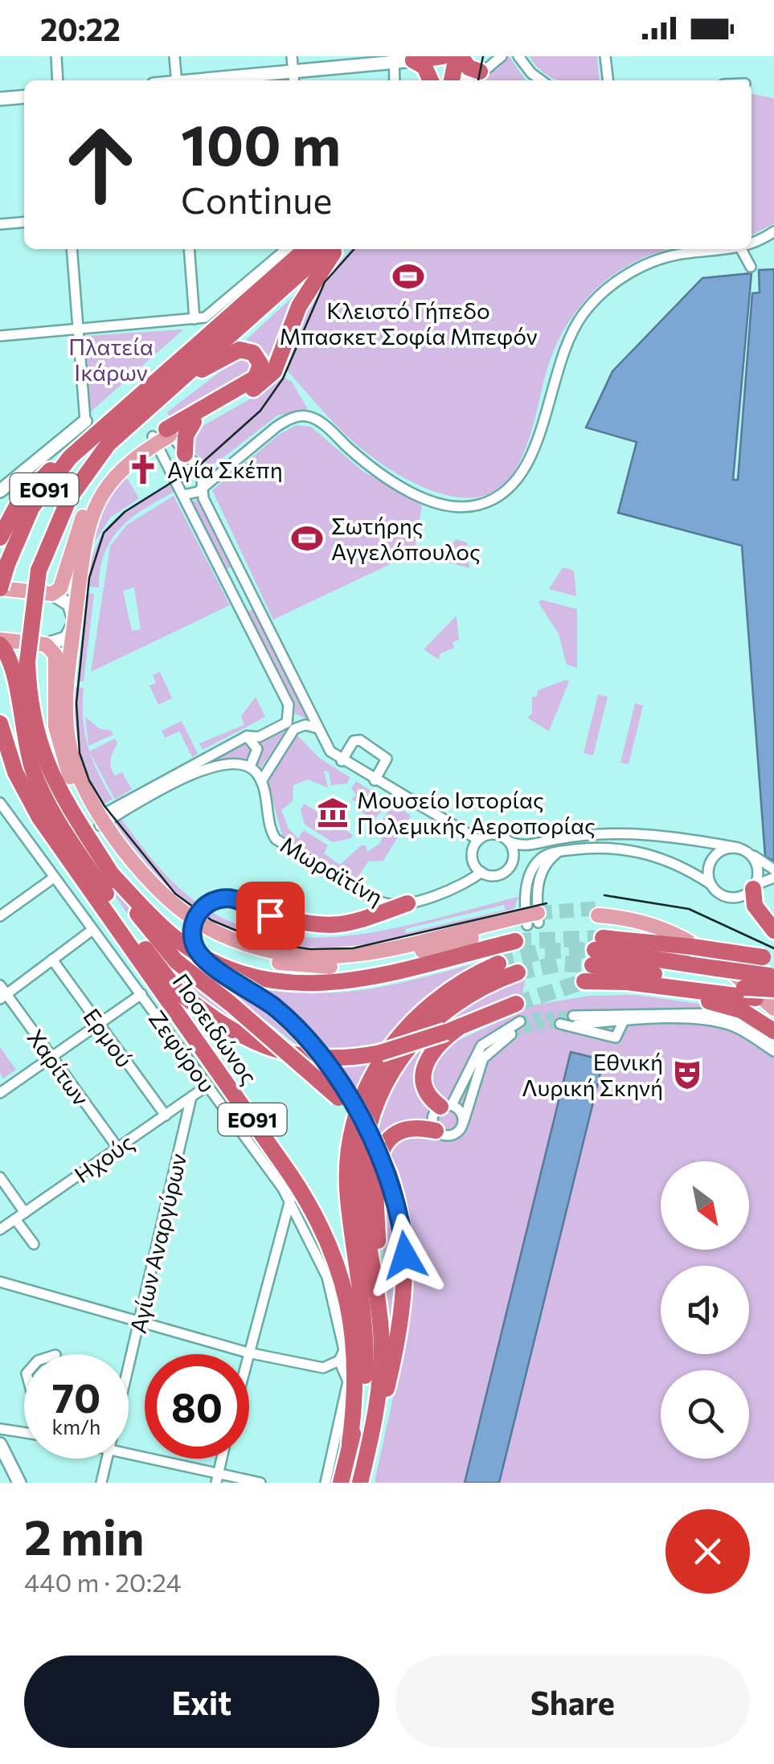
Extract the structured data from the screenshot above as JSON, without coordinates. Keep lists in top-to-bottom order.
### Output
{
  "streets": {
    "highway": ["ΕΟ91", "Ποσειδώνος"],
    "street": [
      "Μωραϊτίνη",
      "Ερμού",
      "Ζεφύρου",
      "Χαρίτων",
      "Ηχούς",
      "Αγίων Αναργύρων"
    ]
  },
  "crossings": [
    ["ΕΟ91", "Ποσειδώνος"],
    ["Ερμού", "Ηχούς"],
    ["Ζεφύρου", "Ηχούς"],
    ["Χαρίτων", "Ηχούς"],
    ["Ηχούς", "Αγίων Αναργύρων"]
  ],
  "parks": ["Πλατεία Ικάρων"],
  "places": {
    "sports": ["Κλειστό Γήπεδο Μπασκετ Σοφία Μπεφόν", "Σωτήρης Αγγελόπουλος"],
    "church": ["Αγία Σκέπη"],
    "museum": ["Μουσείο Ιστορίας Πολεμικής Αεροπορίας"],
    "theatre": ["Εθνική Λυρική Σκηνή"]
  },
  "north": "bottom right",
  "page": {
    "status": "20:22",
    "turn": ["100 m", "Continue"],
    "speed": "70 km/h",
    "limit": "80",
    "heading": ["2 min", "440 m · 20:24"],
    "buttons": ["Exit", "Share"]
  }
}
